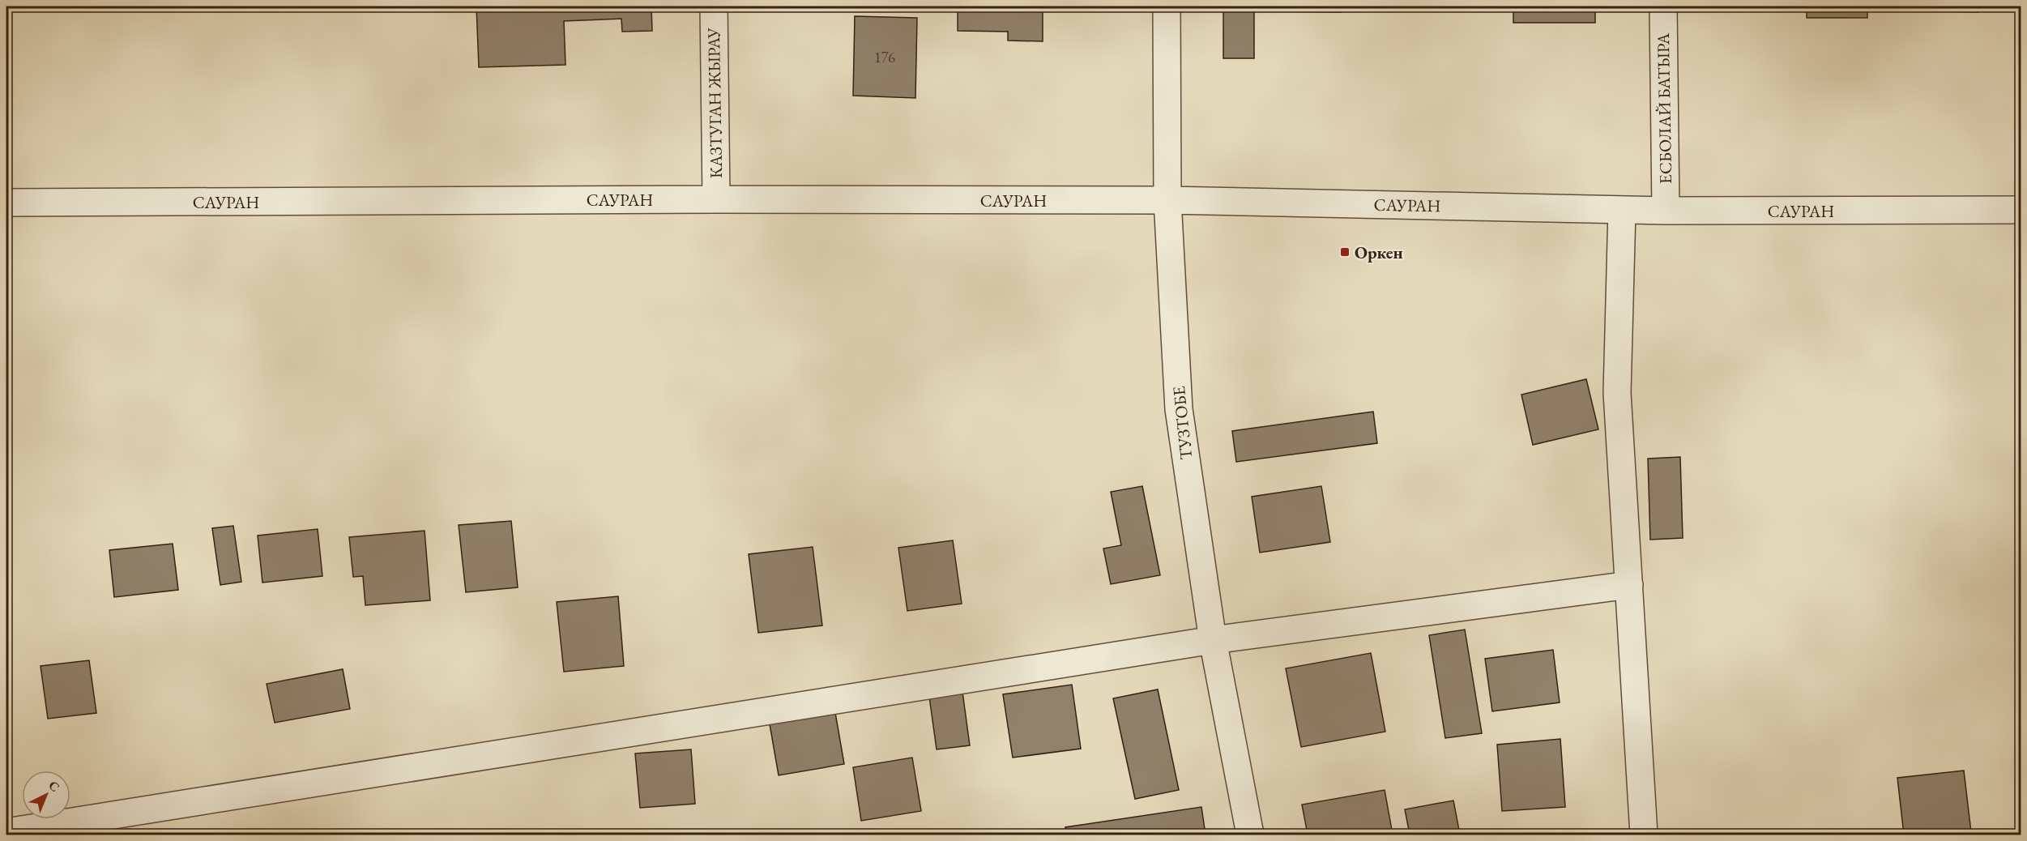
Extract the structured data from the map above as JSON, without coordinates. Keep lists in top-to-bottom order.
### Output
{
  "streets": {
    "street": [
      "КАЗТУГАН ЖЫРАУ",
      "ЕСБОЛАЙ БАТЫРА",
      "САУРАН",
      "ТУЗТОБЕ"
    ]
  },
  "crossings": [
    ["КАЗТУГАН ЖЫРАУ", "САУРАН"],
    ["ЕСБОЛАЙ БАТЫРА", "САУРАН"],
    ["САУРАН", "ТУЗТОБЕ"]
  ],
  "places": {
    "transit": ["Оркен"]
  },
  "house_numbers": ["176"],
  "north": "top right"
}
